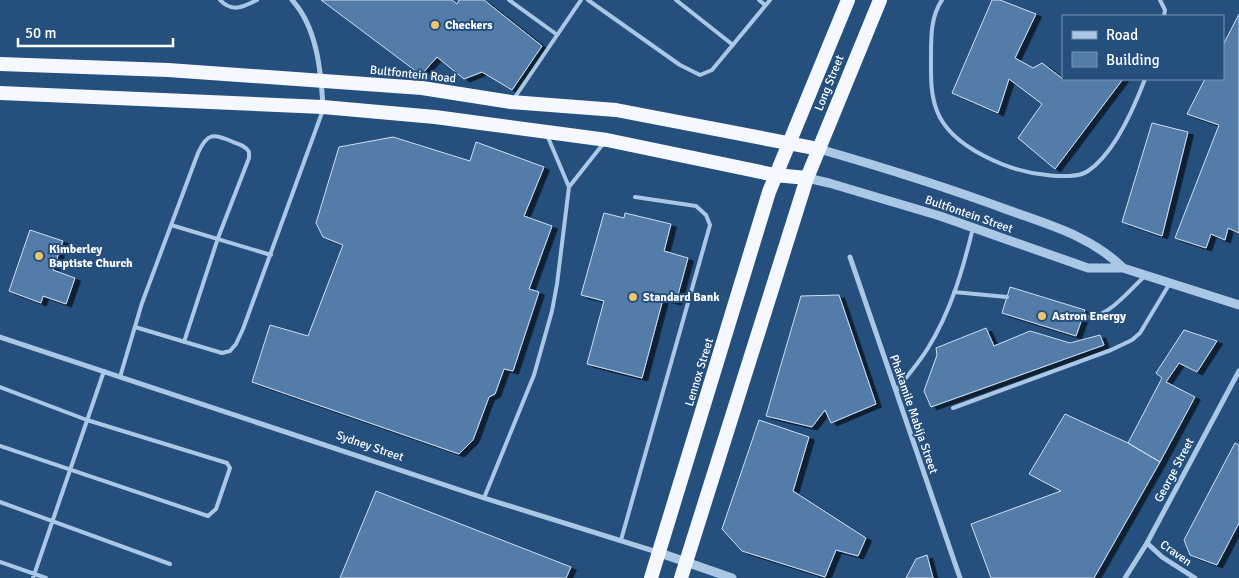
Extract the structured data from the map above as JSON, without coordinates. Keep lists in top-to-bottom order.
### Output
{
  "streets": {
    "highway": ["Bultfontein Road", "Long Street", "Lennox Street"],
    "street": [
      "Bultfontein Street",
      "Phakamile Mabija Street",
      "Sydney Street",
      "George Street",
      "Craven"
    ]
  },
  "crossings": [
    ["Bultfontein Road", "Long Street"],
    ["Bultfontein Road", "Bultfontein Street"],
    ["Long Street", "Bultfontein Street"],
    ["Long Street", "Lennox Street"],
    ["Lennox Street", "Sydney Street"],
    ["George Street", "Craven"]
  ],
  "places": [
    "Checkers",
    "Kimberley Baptiste Church",
    "Standard Bank",
    "Astron Energy"
  ],
  "legend": ["Road", "Building"],
  "scale_bar": "50 m"
}
